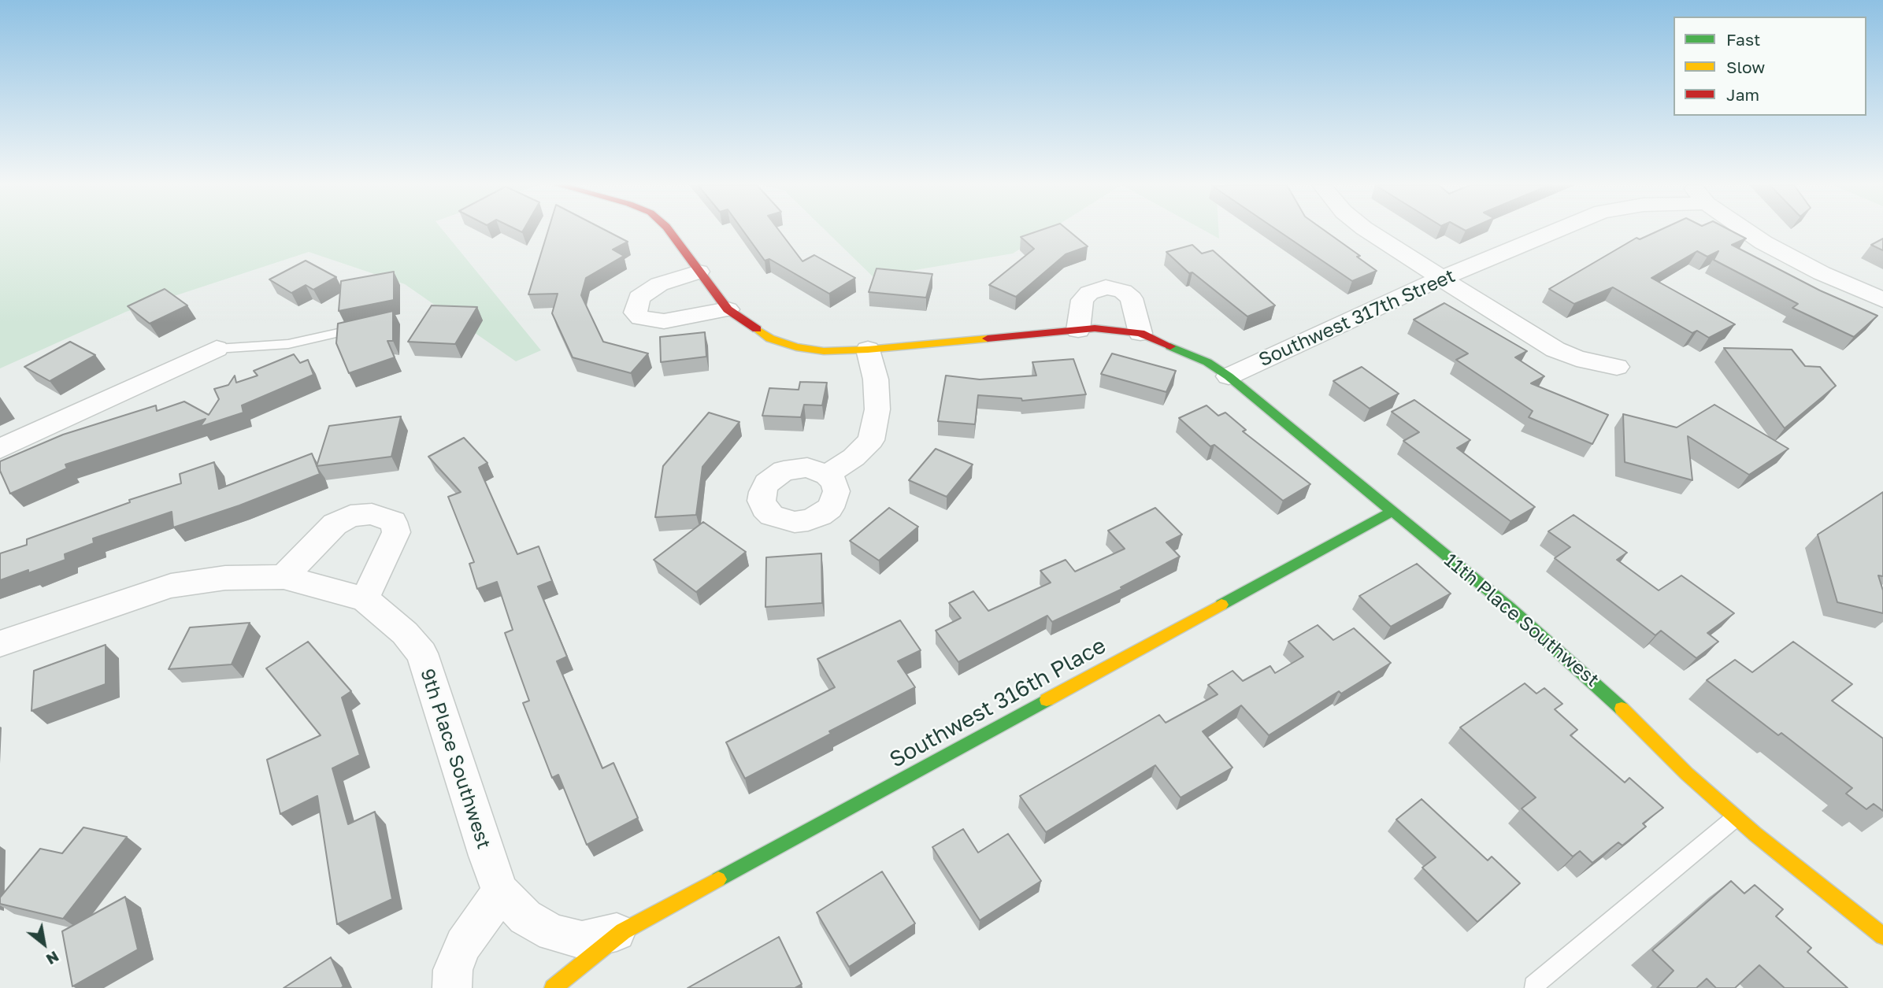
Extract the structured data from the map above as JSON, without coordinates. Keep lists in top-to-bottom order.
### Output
{
  "streets": {
    "street": [
      "Southwest 317th Street",
      "11th Place Southwest",
      "Southwest 316th Place",
      "9th Place Southwest"
    ]
  },
  "crossings": [
    ["Southwest 317th Street", "11th Place Southwest"],
    ["11th Place Southwest", "Southwest 316th Place"],
    ["Southwest 316th Place", "9th Place Southwest"]
  ],
  "legend": ["Fast", "Slow", "Jam"],
  "north": "bottom right"
}
